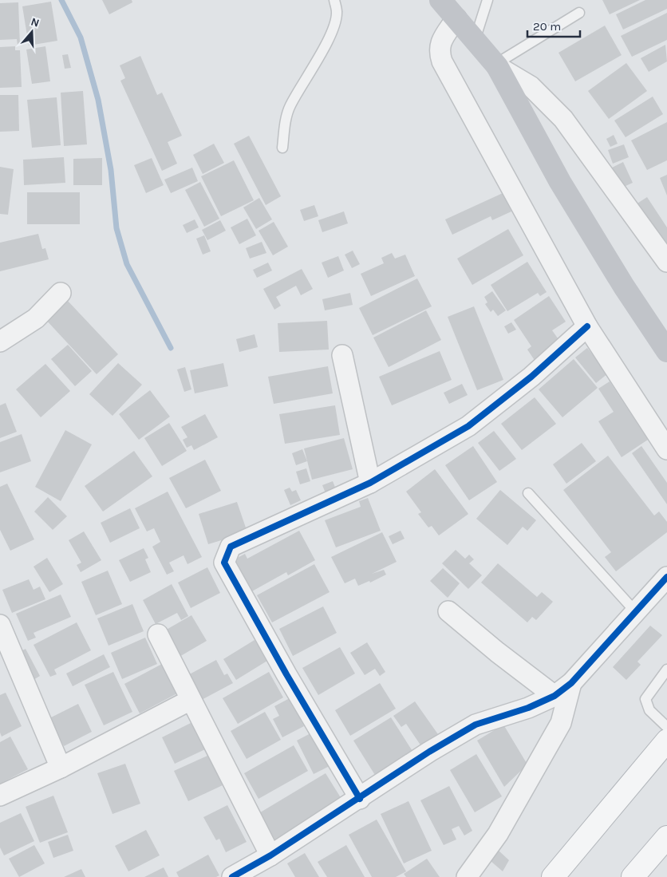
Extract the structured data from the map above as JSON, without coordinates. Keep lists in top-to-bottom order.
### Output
{
  "scale_bar": "20 m",
  "north": "top"
}
